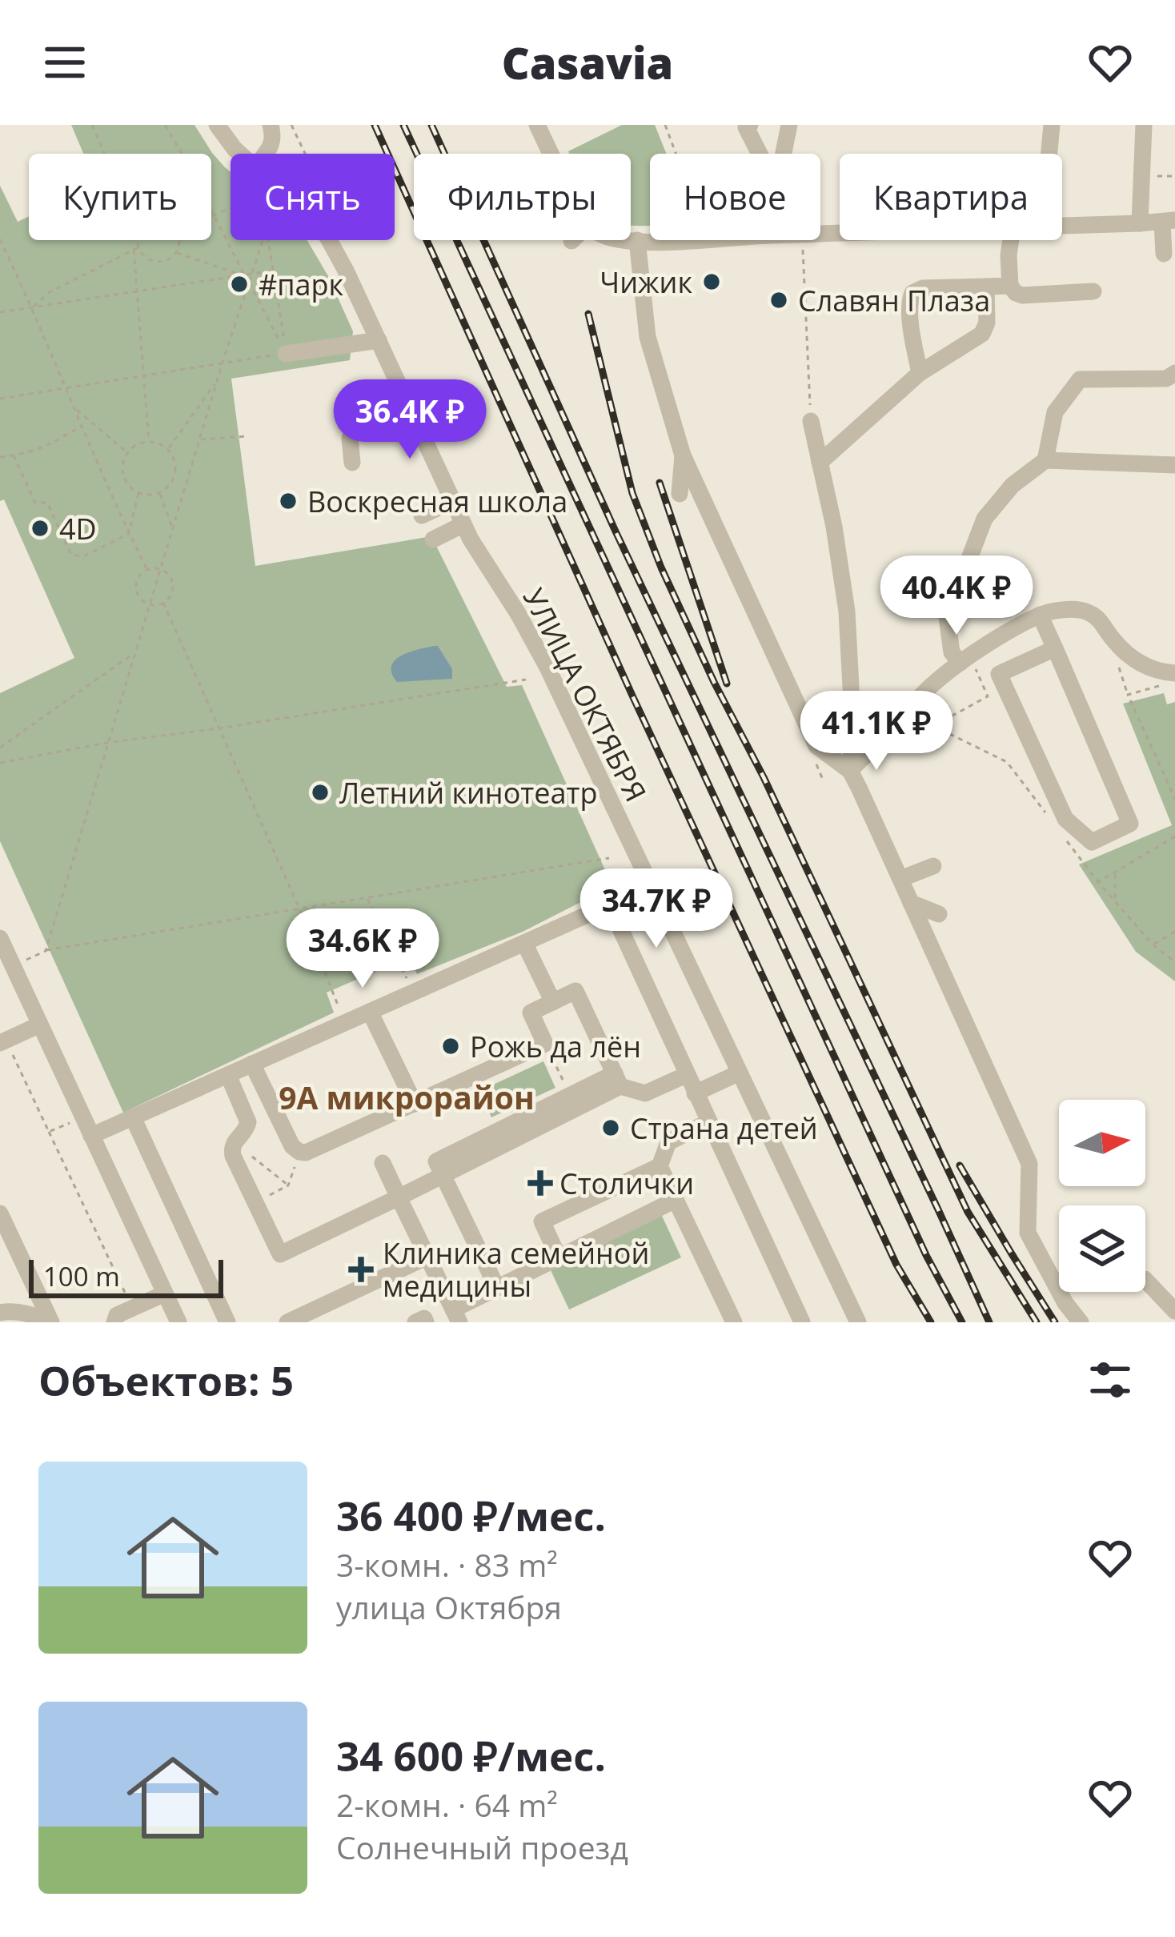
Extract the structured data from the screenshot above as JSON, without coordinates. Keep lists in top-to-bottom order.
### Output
{
  "streets": {
    "street": ["УЛИЦА ОКТЯБРЯ"]
  },
  "districts": ["9А микрорайон"],
  "places": {
    "other": [
      "Чижик",
      "#парк",
      "Славян Плаза",
      "Воскресная школа",
      "4D",
      "Летний кинотеатр",
      "Рожь да лён",
      "Страна детей"
    ],
    "health": ["Столички", "Клиника семейной медицины"]
  },
  "scale_bar": "100 m",
  "north": "right",
  "page": {
    "header": "Casavia",
    "chip": [
      "Купить",
      "Снять",
      "Фильтры",
      "Новое",
      "Квартира"
    ],
    "price": [
      "36.4K ₽",
      "40.4K ₽",
      "41.1K ₽",
      "34.7K ₽",
      "34.6K ₽"
    ],
    "scale": "100 m",
    "heading": "Объектов: 5",
    "list": [
      {
        "name": "36 400 ₽/мес.",
        "note": "3-комн. · 83 m² · улица Октября"
      },
      {
        "name": "34 600 ₽/мес.",
        "note": "2-комн. · 64 m² · Солнечный проезд"
      }
    ]
  }
}
